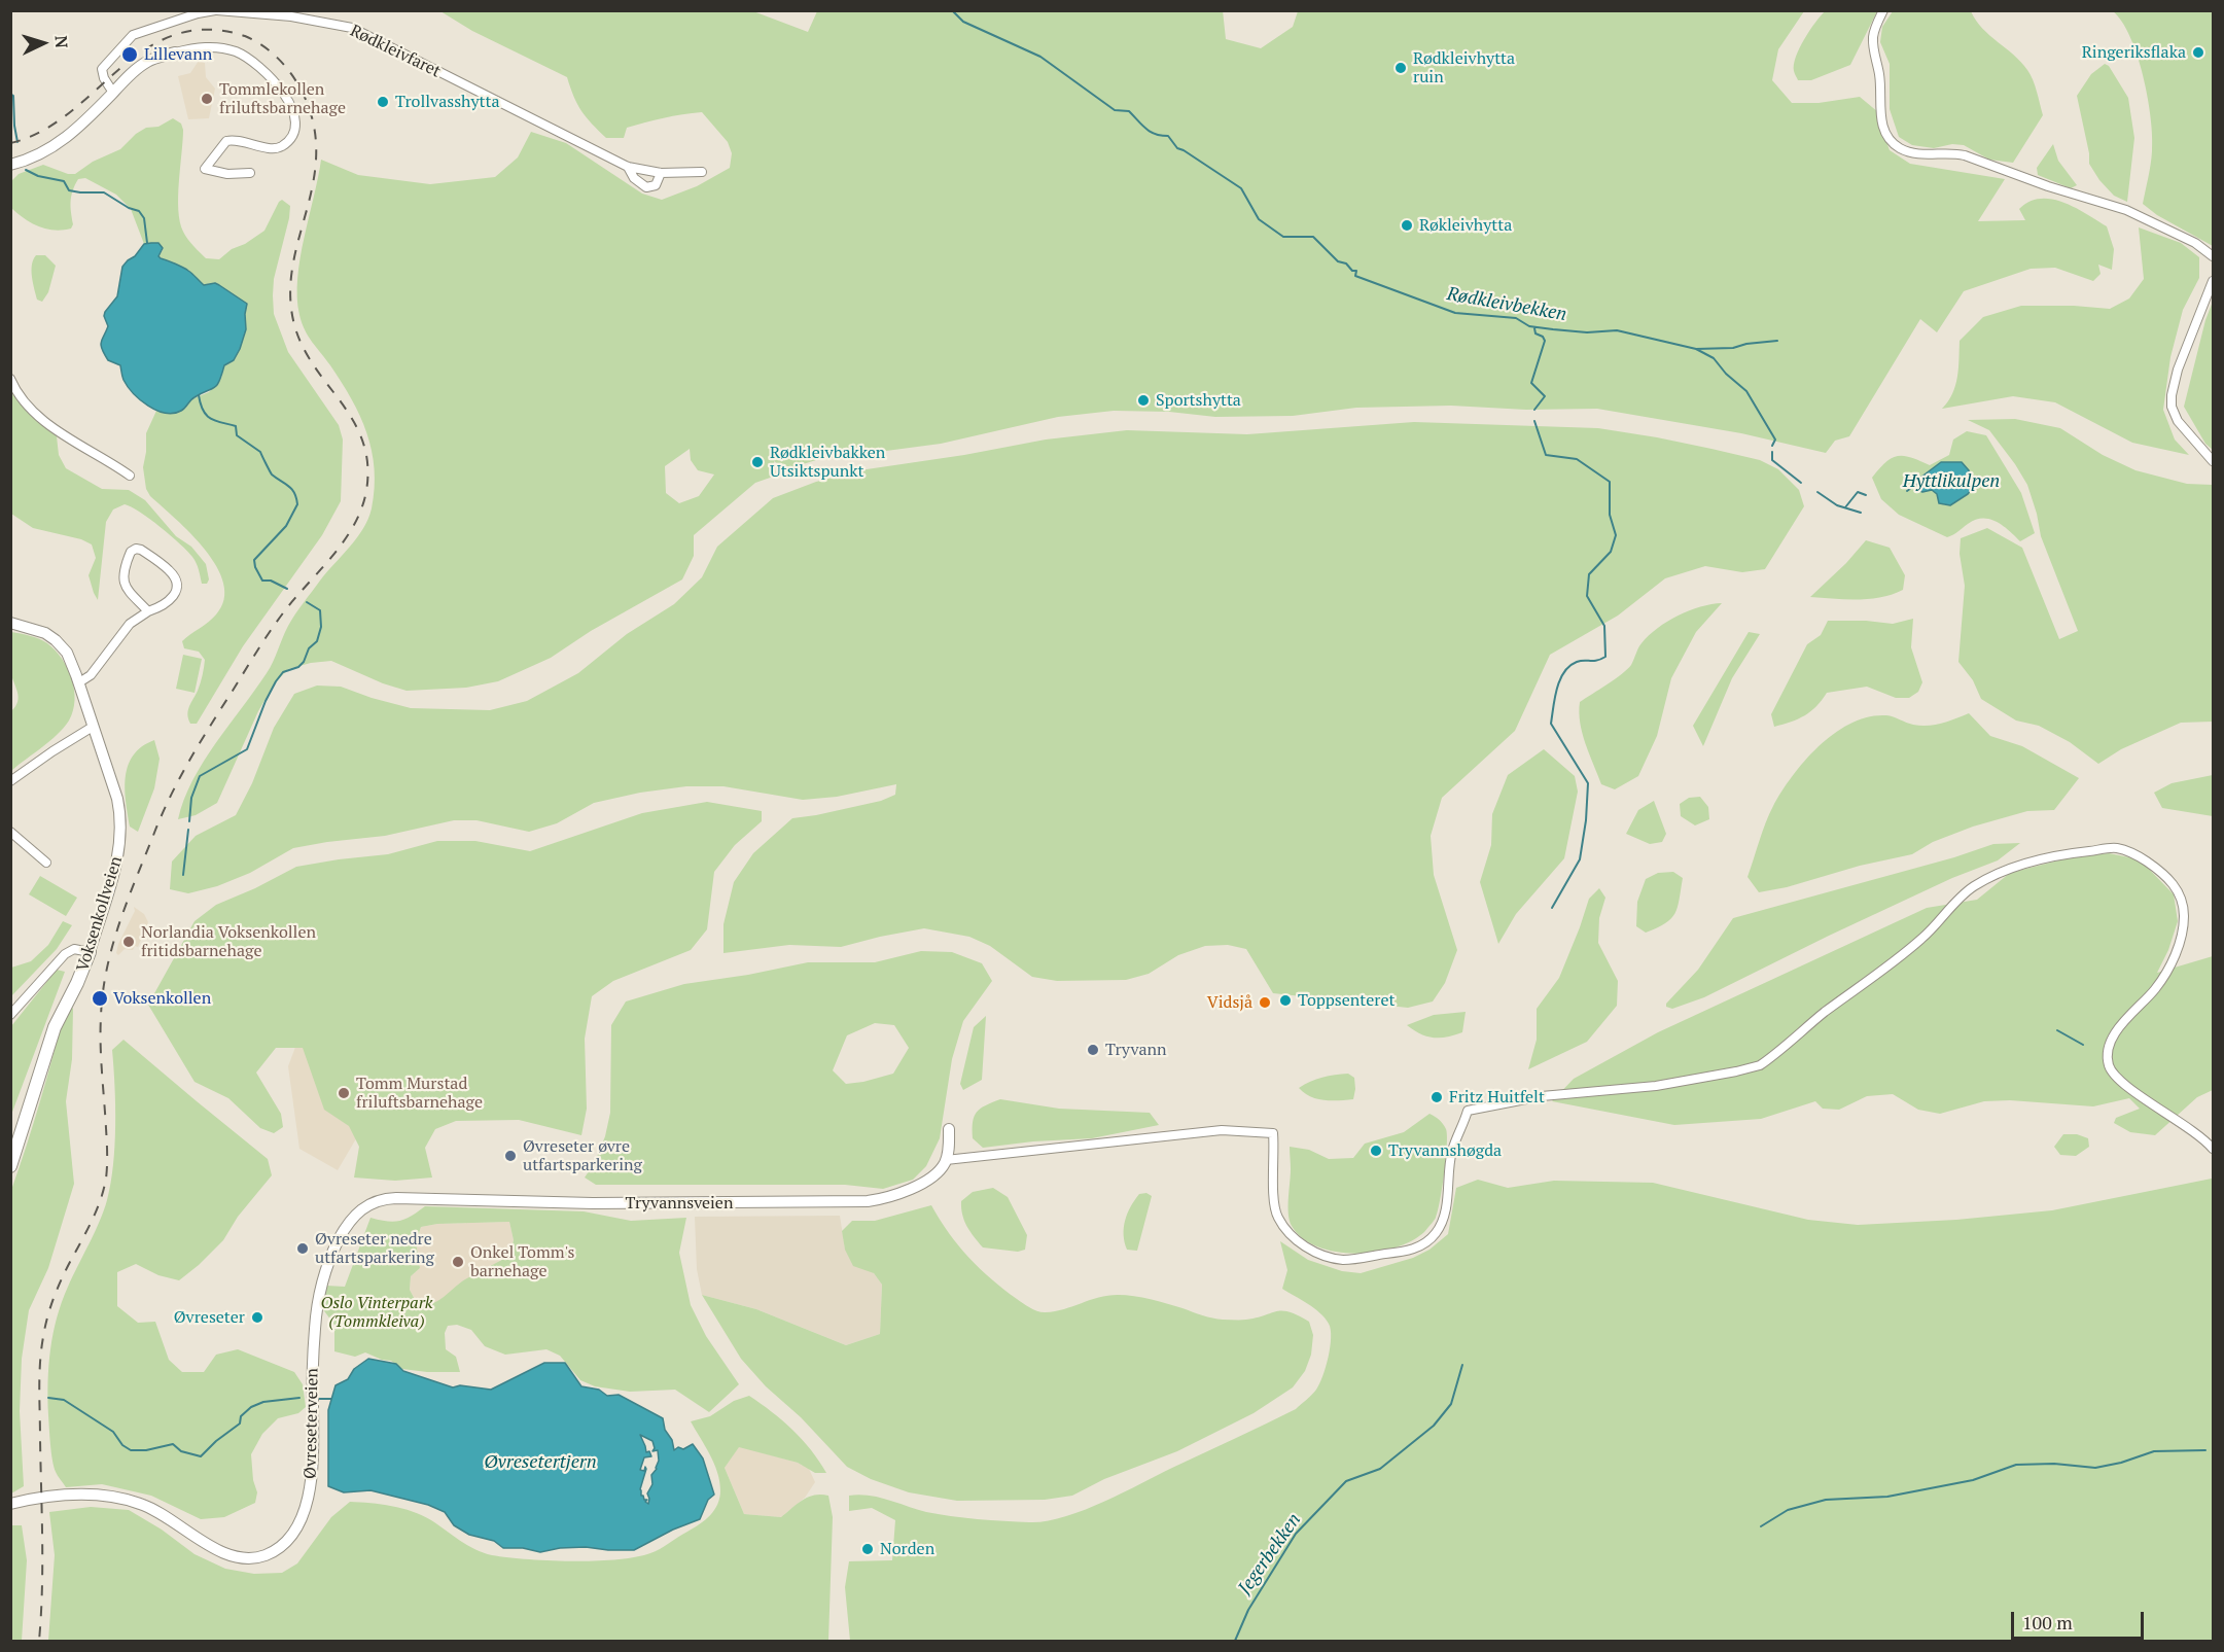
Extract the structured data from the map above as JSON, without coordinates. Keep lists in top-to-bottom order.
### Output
{
  "streets": {
    "main road": ["Voksenkollveien"],
    "street": ["Rødkleivfaret", "Tryvannsveien", "Øvreseterveien"]
  },
  "crossings": [
    ["Tryvannsveien", "Øvreseterveien"]
  ],
  "water": [
    "Rødkleivbekken",
    "Hyttlikulpen",
    "Øvresetertjern",
    "Jegerbekken"
  ],
  "parks": ["Oslo Vinterpark (Tommkleiva)"],
  "places": [
    "Ringeriksflaka",
    "Lillevann",
    "Rødkleivhytta ruin",
    "Tommlekollen friluftsbarnehage",
    "Trollvasshytta",
    "Røkleivhytta",
    "Sportshytta",
    "Rødkleivbakken Utsiktspunkt",
    "Norlandia Voksenkollen fritidsbarnehage",
    "Voksenkollen",
    "Toppsenteret",
    "Vidsjå",
    "Tryvann",
    "Tomm Murstad friluftsbarnehage",
    "Fritz Huitfelt",
    "Tryvannshøgda",
    "Øvreseter øvre utfartsparkering",
    "Øvreseter nedre utfartsparkering",
    "Onkel Tomm's barnehage",
    "Øvreseter",
    "Norden"
  ],
  "scale_bar": "100 m",
  "north": "right"
}
